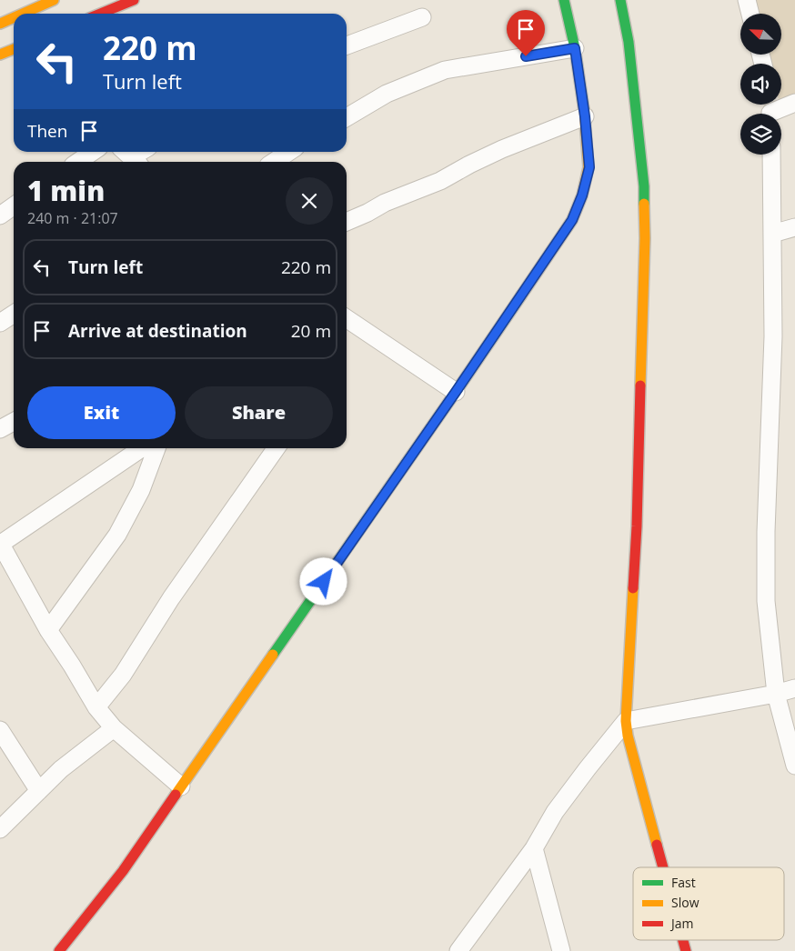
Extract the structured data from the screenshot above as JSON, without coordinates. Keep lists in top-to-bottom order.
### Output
{
  "legend": ["Fast", "Slow", "Jam"],
  "north": "top left",
  "page": {
    "turn": ["220 m", "Turn left"],
    "then": "Then",
    "heading": ["1 min", "240 m · 21:07"],
    "list": [
      {
        "name": "Turn left",
        "value": "220 m"
      },
      {
        "name": "Arrive at destination",
        "value": "20 m"
      }
    ],
    "buttons": ["Exit", "Share"]
  }
}
